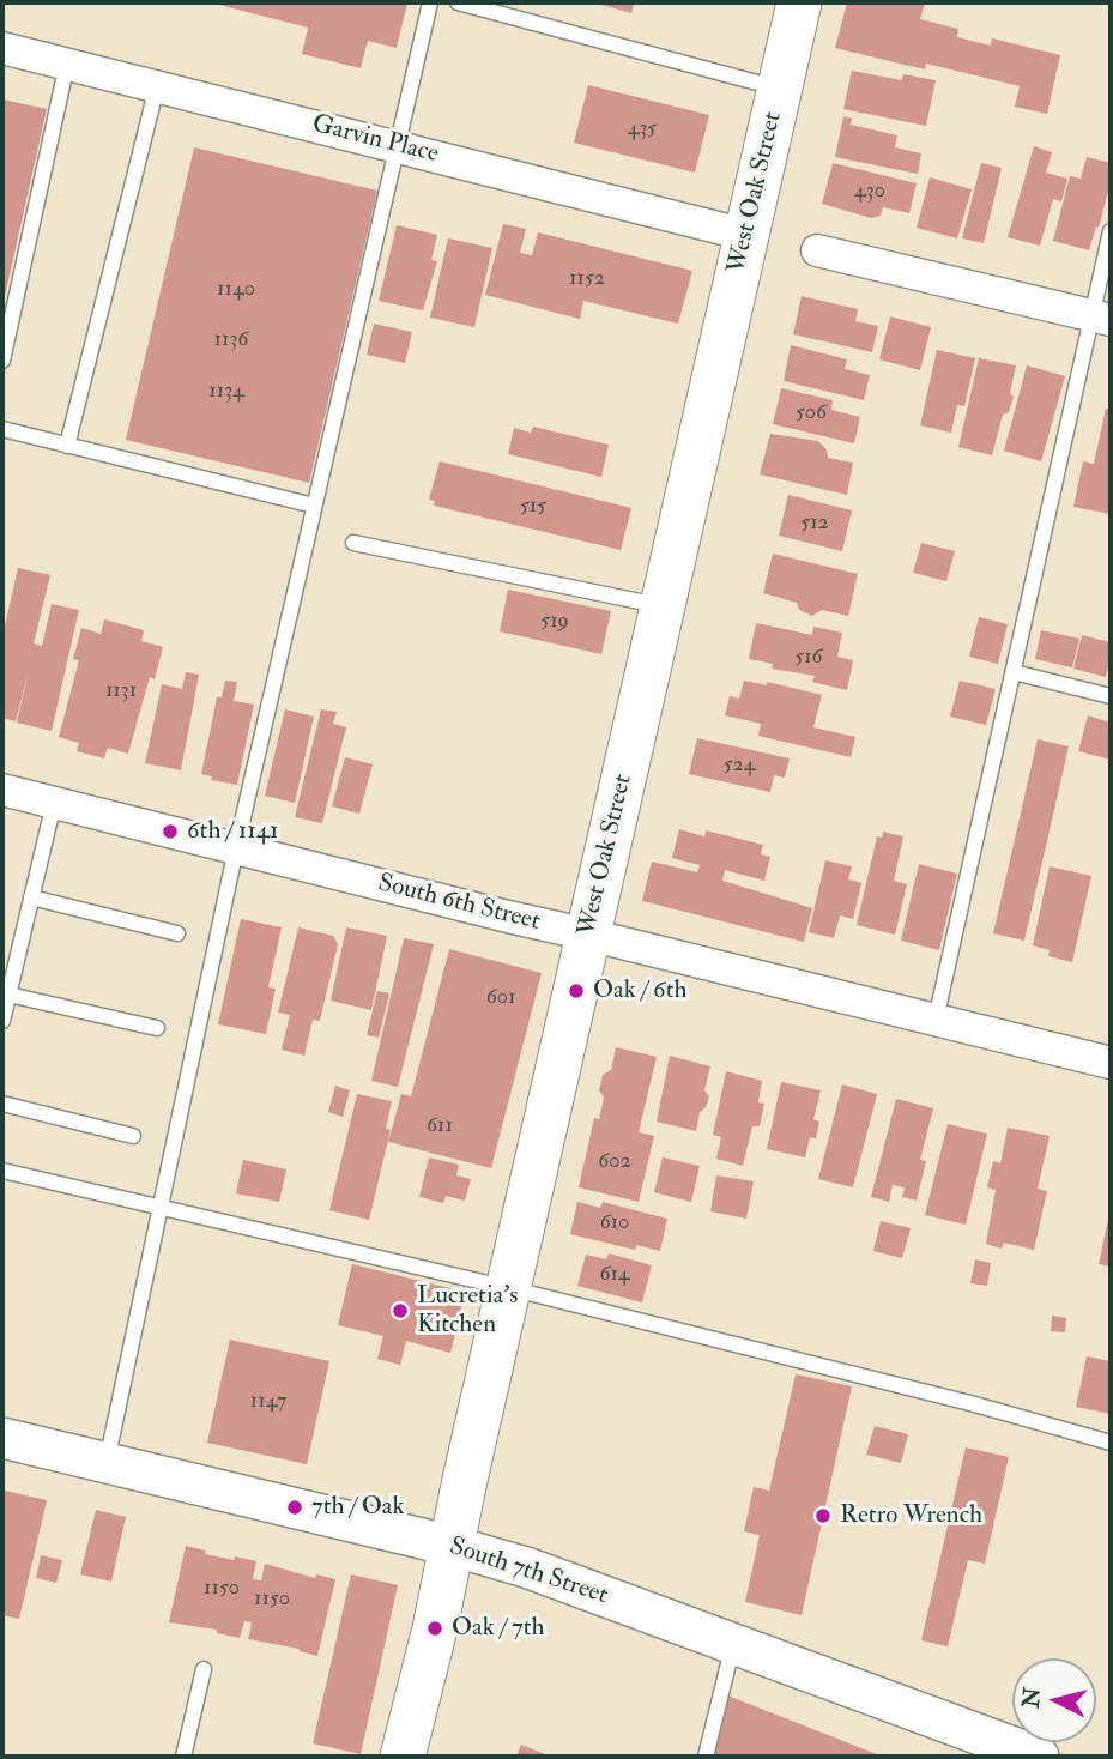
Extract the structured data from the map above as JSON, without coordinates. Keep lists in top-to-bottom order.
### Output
{
  "streets": {
    "main road": ["West Oak Street"],
    "street": ["Garvin Place", "South 6th Street", "South 7th Street"]
  },
  "crossings": [
    ["Garvin Place", "West Oak Street"],
    ["West Oak Street", "South 6th Street"],
    ["West Oak Street", "South 7th Street"]
  ],
  "places": [
    "6th / 1141",
    "Oak / 6th",
    "Lucretia's Kitchen",
    "7th / Oak",
    "Retro Wrench",
    "Oak / 7th"
  ],
  "house_numbers": [
    "435",
    "430",
    "1152",
    "1140",
    "1136",
    "1134",
    "506",
    "515",
    "512",
    "519",
    "516",
    "1131",
    "524",
    "601",
    "611",
    "602",
    "610",
    "614",
    "1147",
    "1150",
    "1150"
  ],
  "north": "left"
}
